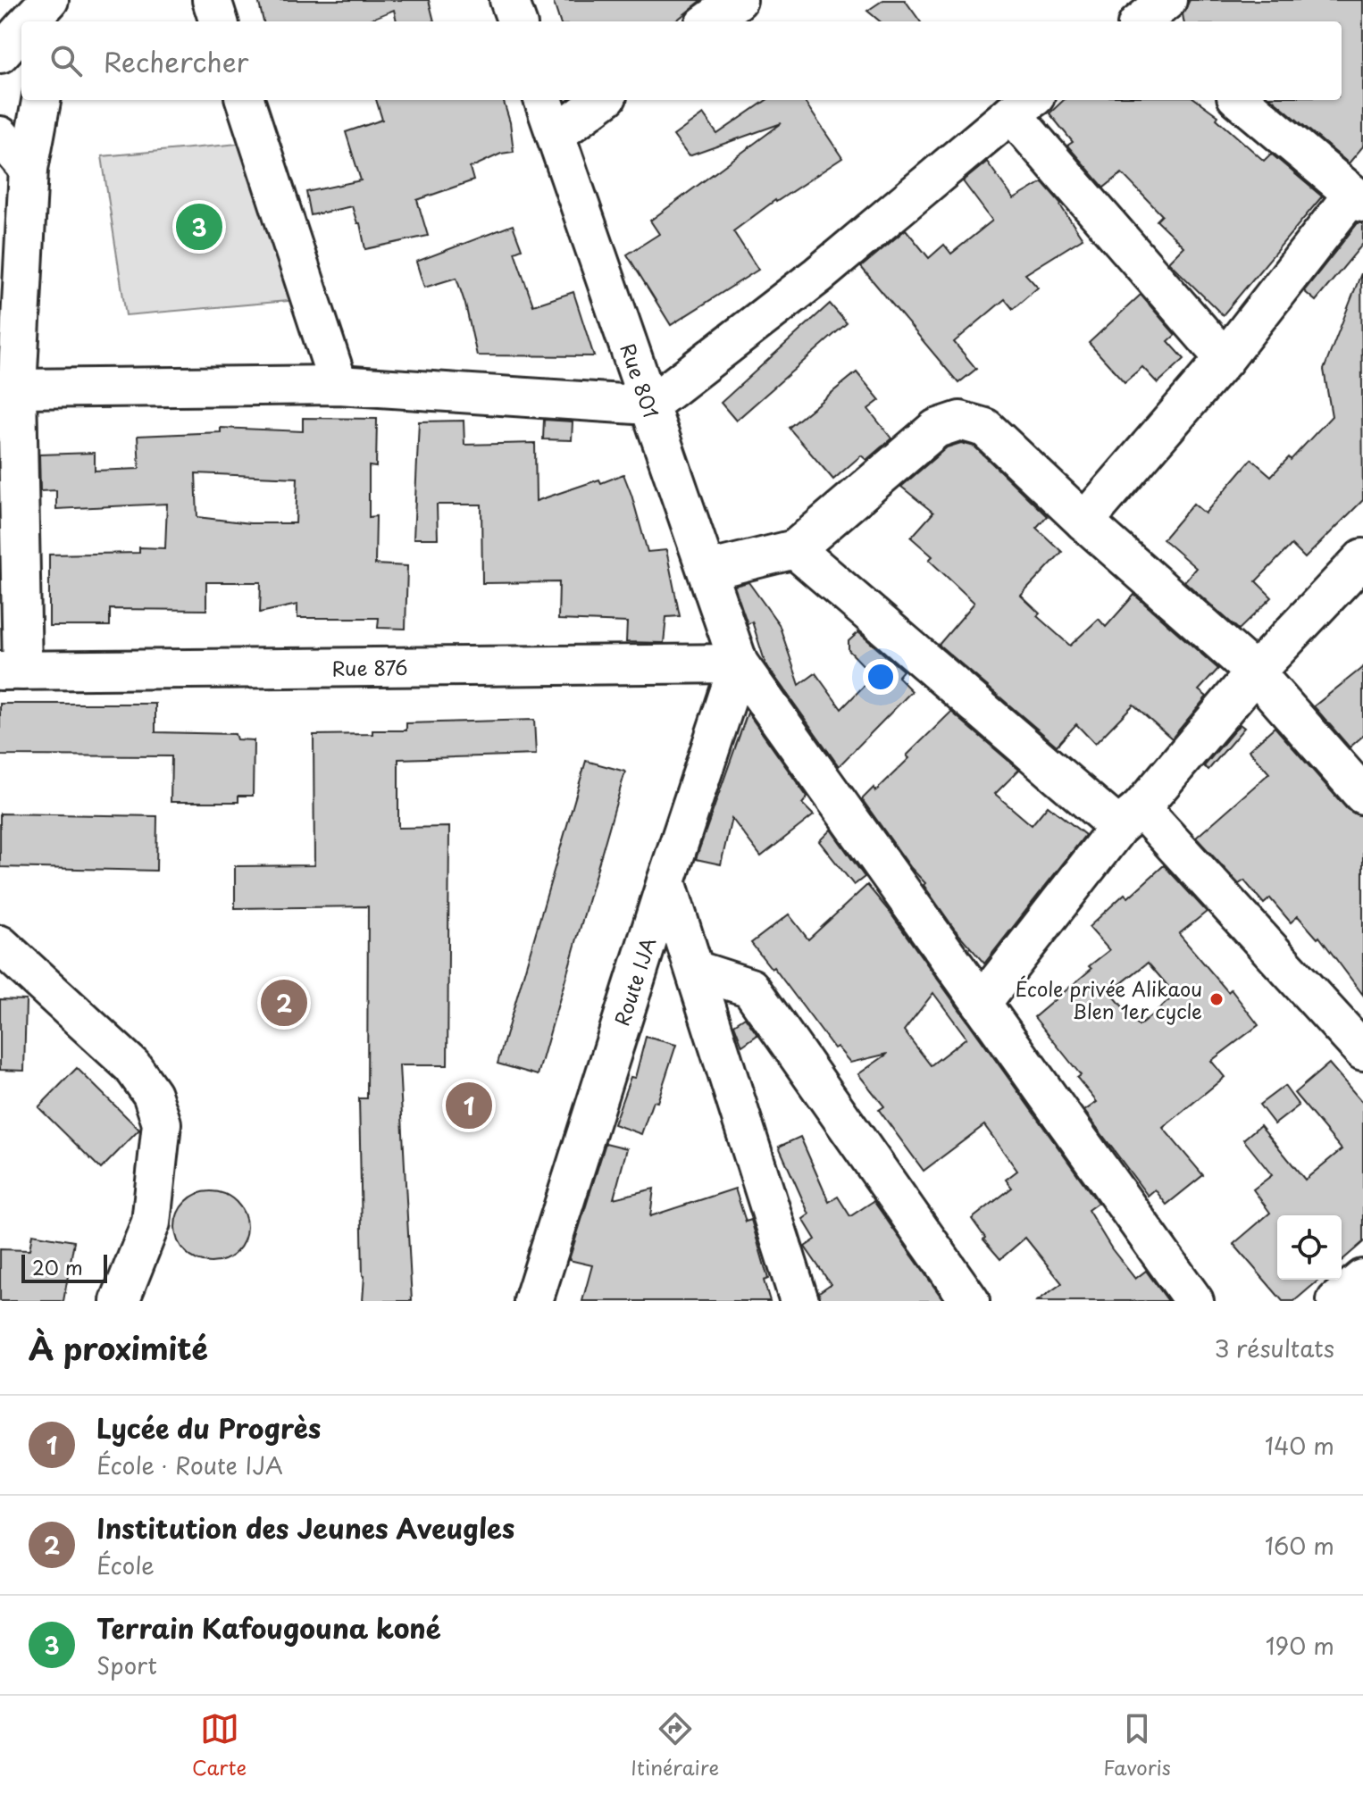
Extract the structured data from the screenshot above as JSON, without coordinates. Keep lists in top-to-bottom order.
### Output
{
  "streets": {
    "street": ["Rue 801", "Rue 876", "Route IJA"]
  },
  "crossings": [
    ["Rue 801", "Rue 876"],
    ["Rue 801", "Route IJA"],
    ["Rue 876", "Route IJA"]
  ],
  "places": ["École privée Alikaou Blen 1er cycle"],
  "scale_bar": "20 m",
  "page": {
    "search": "Rechercher",
    "pins": ["3", "2", "1"],
    "scale": "20 m",
    "heading": ["À proximité", "3 résultats"],
    "list": [
      {
        "mark": "1",
        "name": "Lycée du Progrès",
        "note": "École · Route IJA",
        "value": "140 m"
      },
      {
        "mark": "2",
        "name": "Institution des Jeunes Aveugles",
        "note": "École",
        "value": "160 m"
      },
      {
        "mark": "3",
        "name": "Terrain Kafougouna koné",
        "note": "Sport",
        "value": "190 m"
      }
    ],
    "nav": ["Carte", "Itinéraire", "Favoris"]
  }
}
